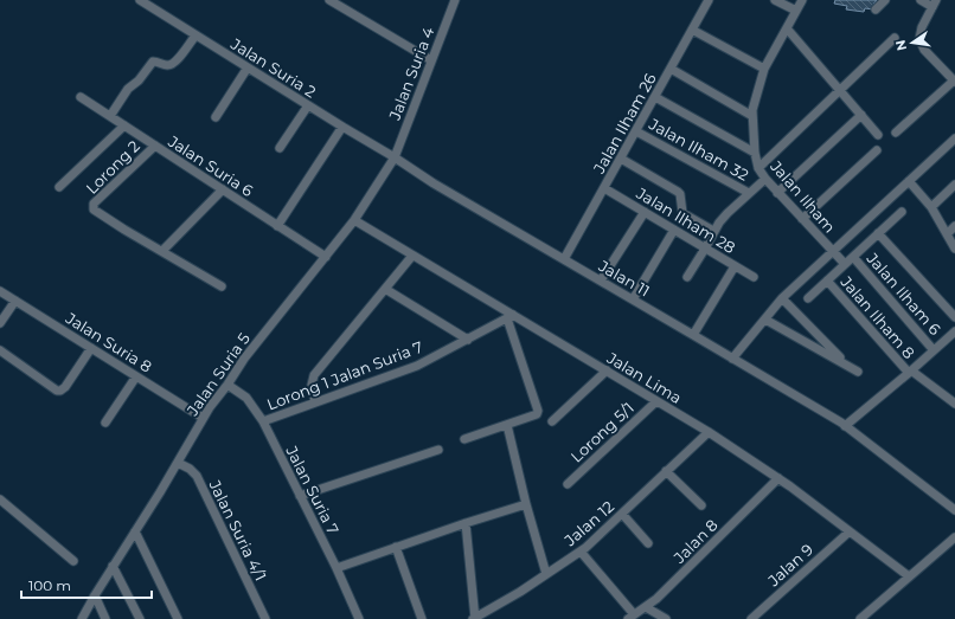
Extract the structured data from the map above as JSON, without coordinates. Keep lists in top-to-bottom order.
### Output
{
  "streets": {
    "street": [
      "Jalan Suria 2",
      "Jalan Suria 4",
      "Jalan Ilham 26",
      "Jalan Ilham 32",
      "Jalan Suria 6",
      "Lorong 2",
      "Jalan Ilham",
      "Jalan Ilham 28",
      "Jalan 11",
      "Jalan Ilham 6",
      "Jalan Ilham 8",
      "Jalan Suria 8",
      "Jalan Suria 5",
      "Lorong 1 Jalan Suria 7",
      "Jalan Lima",
      "Lorong 5/1",
      "Jalan Suria 7",
      "Jalan 12",
      "Jalan Suria 4/1",
      "Jalan 8",
      "Jalan 9"
    ]
  },
  "crossings": [
    ["Jalan Suria 2", "Jalan Suria 4"],
    ["Jalan Suria 2", "Jalan 11"],
    ["Jalan Suria 2", "Jalan Suria 5"],
    ["Jalan Suria 4", "Jalan 11"],
    ["Jalan Suria 4", "Jalan Suria 5"],
    ["Jalan Ilham 26", "Jalan Ilham 32"],
    ["Jalan Ilham 26", "Jalan Ilham 28"],
    ["Jalan Ilham 26", "Jalan 11"],
    ["Jalan Suria 6", "Lorong 2"],
    ["Jalan Suria 6", "Jalan Suria 5"],
    ["Jalan Ilham", "Jalan 11"],
    ["Jalan 11", "Jalan Suria 5"],
    ["Jalan Suria 8", "Jalan Suria 5"],
    ["Jalan Suria 5", "Jalan Lima"],
    ["Jalan Suria 5", "Jalan Suria 7"],
    ["Jalan Suria 5", "Jalan Suria 4/1"],
    ["Lorong 1 Jalan Suria 7", "Jalan Lima"],
    ["Lorong 1 Jalan Suria 7", "Jalan Suria 7"],
    ["Jalan Lima", "Lorong 5/1"],
    ["Jalan Lima", "Jalan 12"],
    ["Jalan Lima", "Jalan 8"],
    ["Jalan Lima", "Jalan 9"]
  ],
  "scale_bar": "100 m",
  "north": "left"
}
